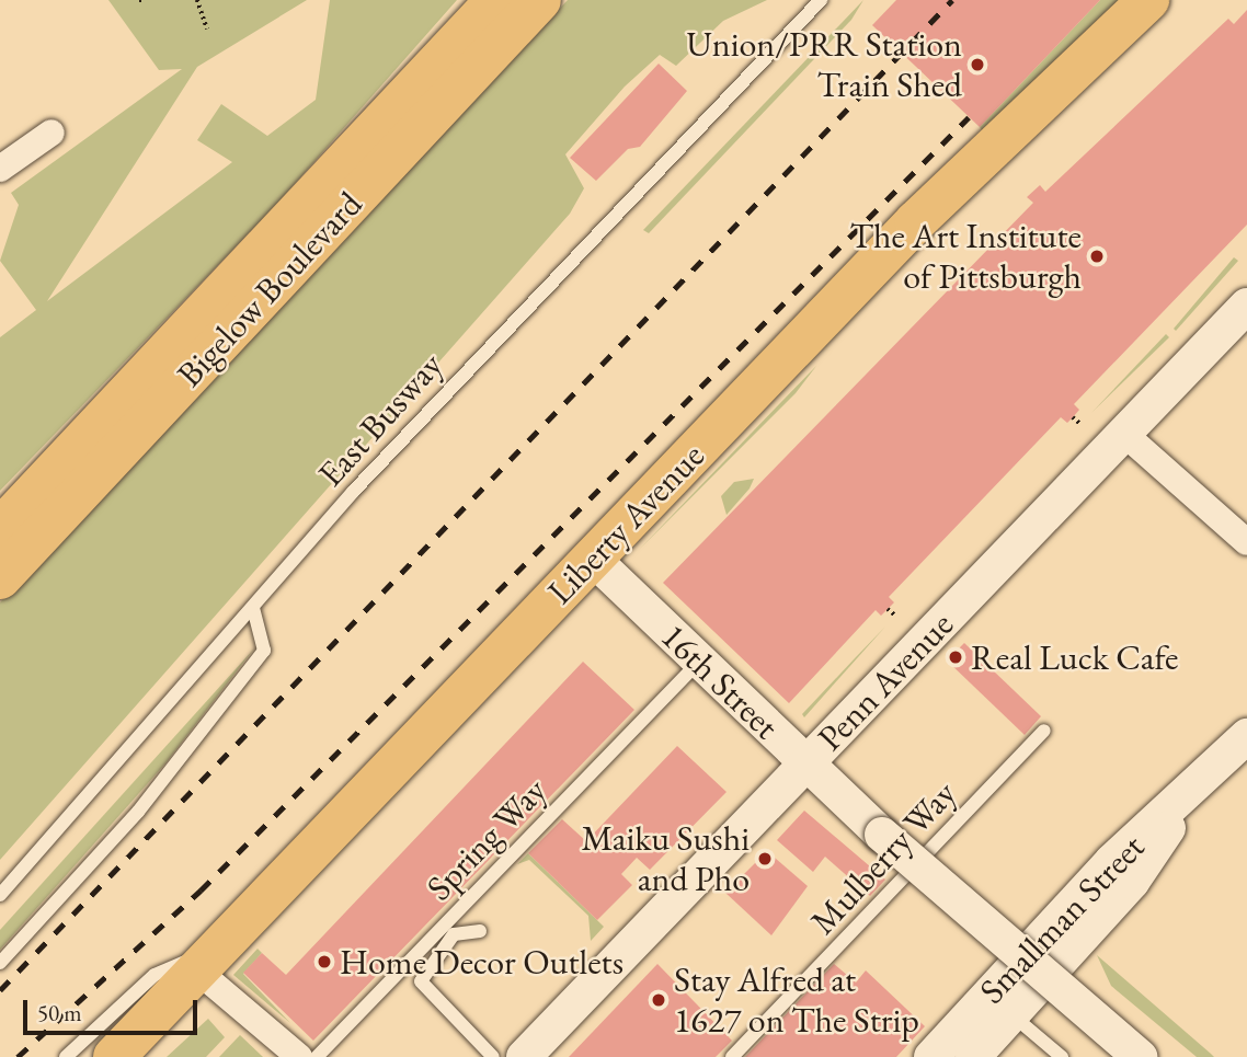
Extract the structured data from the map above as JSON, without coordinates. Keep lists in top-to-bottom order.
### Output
{
  "streets": {
    "main road": ["Bigelow Boulevard", "Liberty Avenue"],
    "street": ["16th Street", "Penn Avenue", "Smallman Street"],
    "lane": ["East Busway", "Spring Way", "Mulberry Way"]
  },
  "crossings": [
    ["Liberty Avenue", "16th Street"],
    ["16th Street", "Penn Avenue"],
    ["16th Street", "Spring Way"]
  ],
  "places": [
    "Union/PRR Station Train Shed",
    "The Art Institute of Pittsburgh",
    "Real Luck Cafe",
    "Maiku Sushi and Pho",
    "Home Decor Outlets",
    "Stay Alfred at 1627 on The Strip"
  ],
  "scale_bar": "50 m"
}
